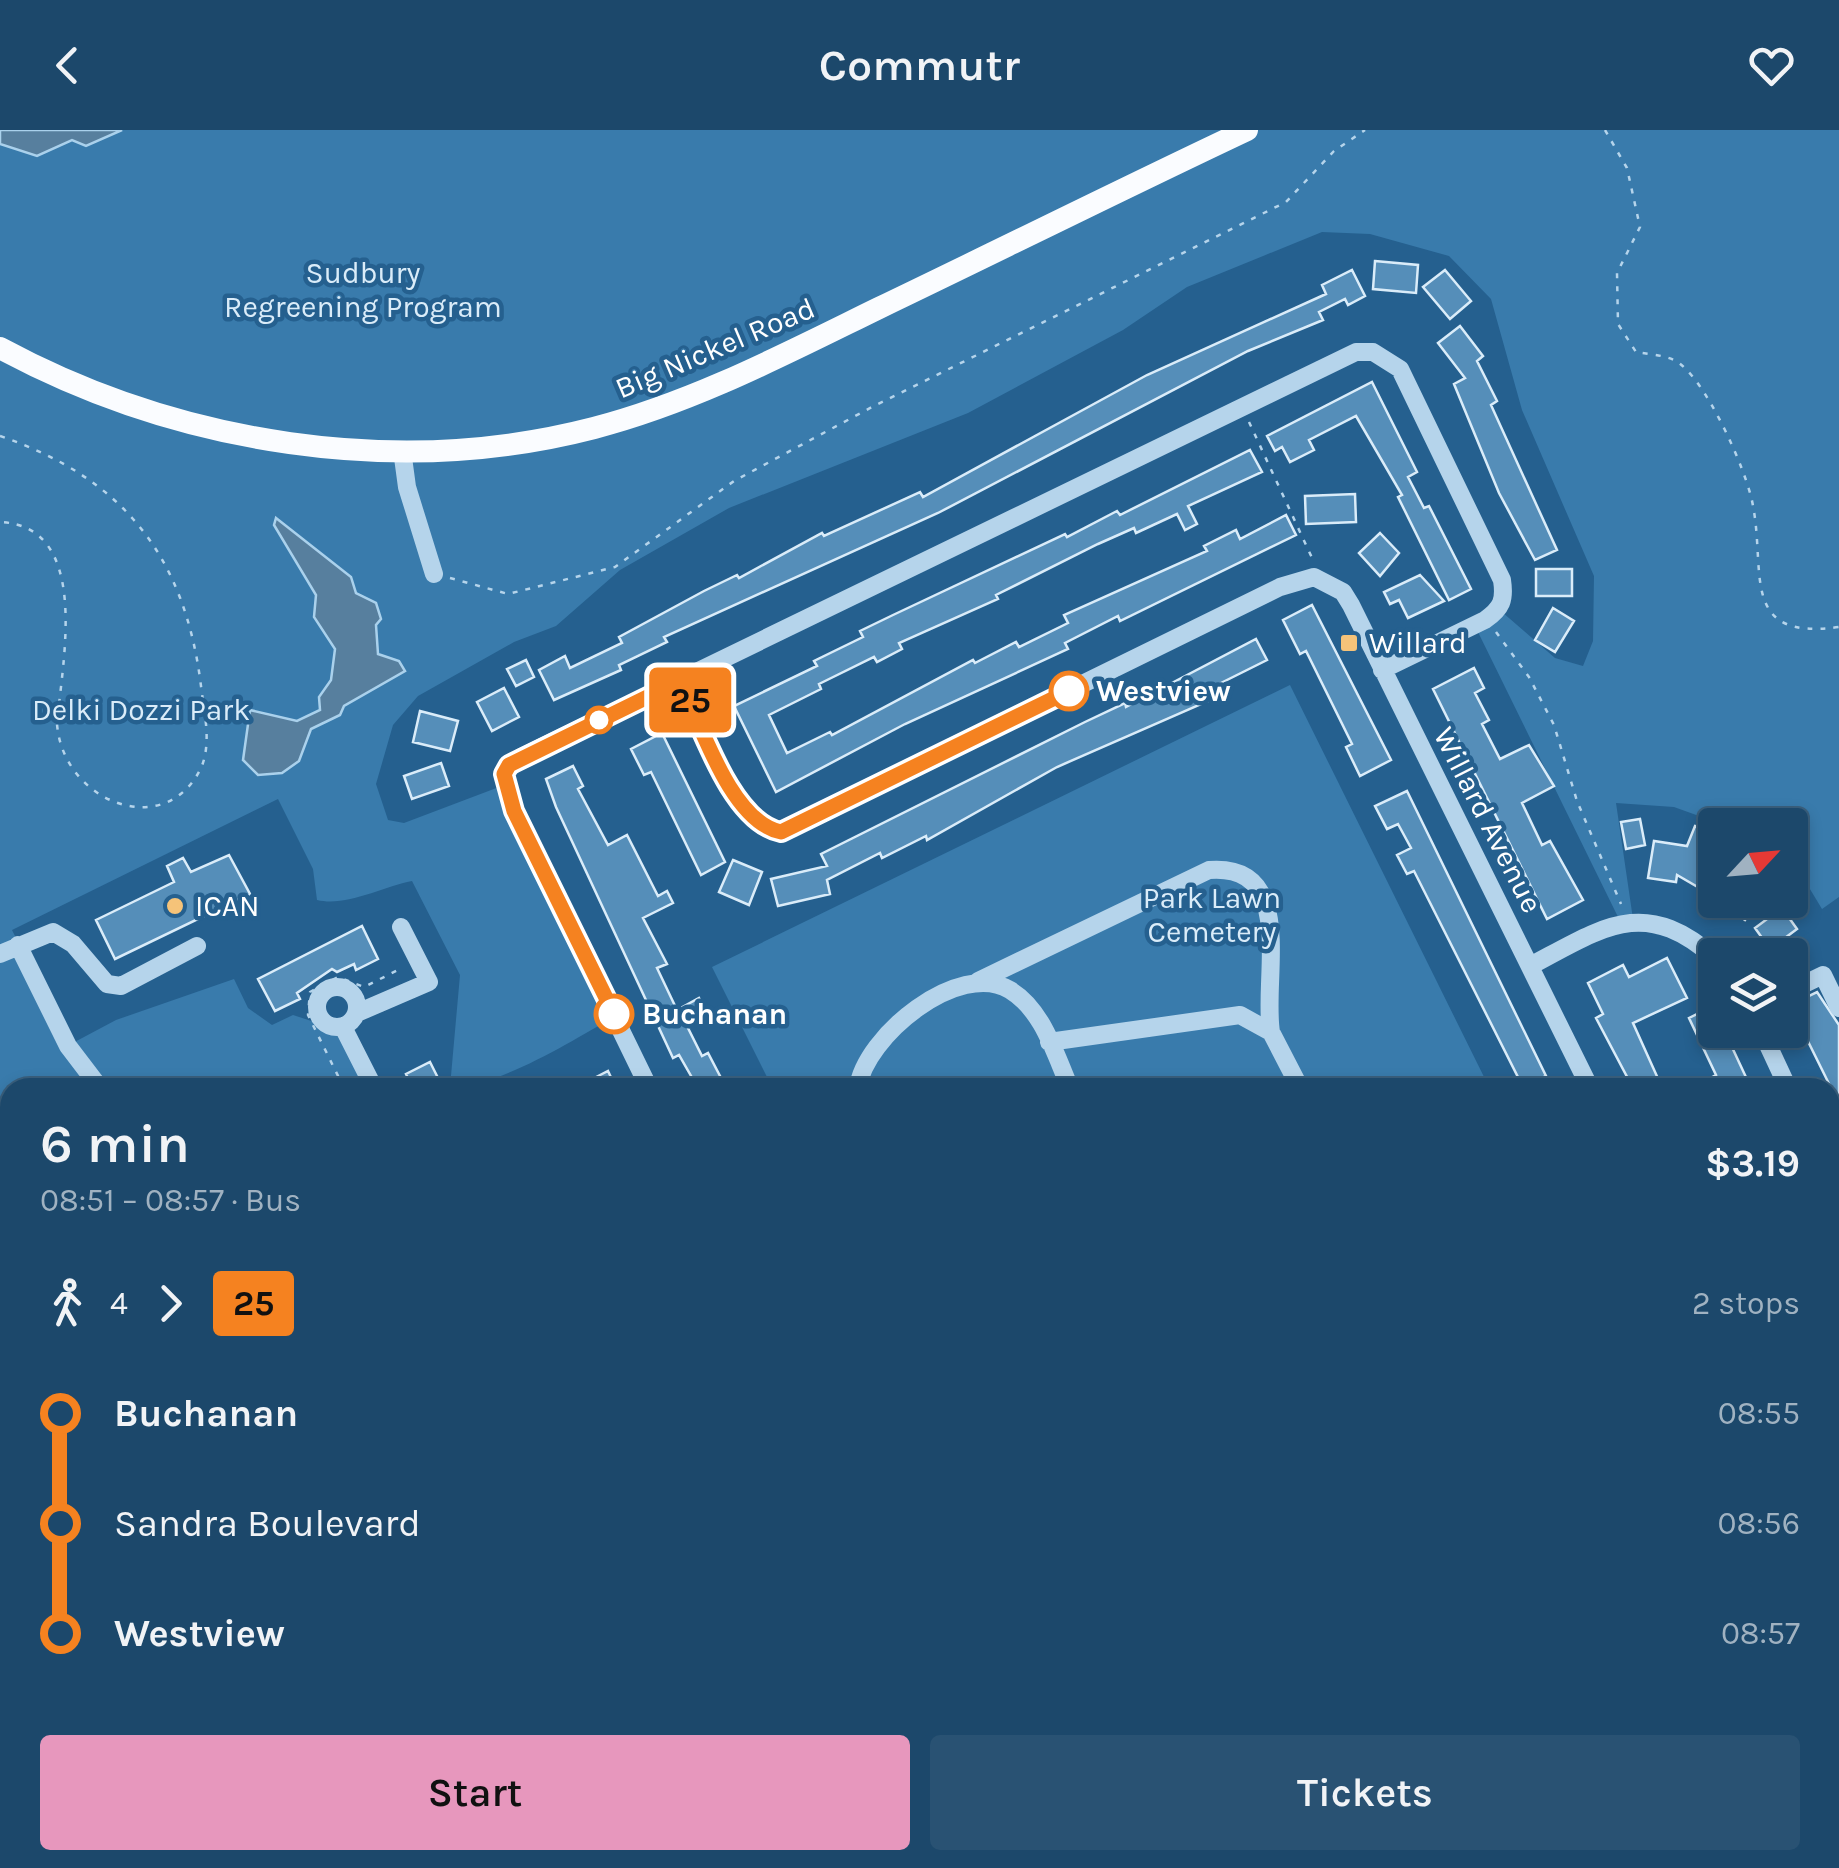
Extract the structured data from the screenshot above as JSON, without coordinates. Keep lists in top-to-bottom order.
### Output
{
  "streets": {
    "main road": ["Big Nickel Road"],
    "street": ["Willard Avenue"]
  },
  "parks": ["Sudbury Regreening Program", "Delki Dozzi Park", "Park Lawn Cemetery"],
  "places": {
    "transit": ["Willard"],
    "other": ["Westview", "ICAN", "Buchanan"]
  },
  "lines": ["bus line 25"],
  "north": "top right",
  "page": {
    "header": "Commutr",
    "on_map": "25",
    "heading": ["6 min", "08:51 – 08:57 · Bus", "$3.19"],
    "legs": ["4", "25", "2 stops"],
    "list": [
      {
        "name": "Buchanan",
        "value": "08:55"
      },
      {
        "name": "Sandra Boulevard",
        "value": "08:56"
      },
      {
        "name": "Westview",
        "value": "08:57"
      }
    ],
    "buttons": ["Start", "Tickets"]
  }
}
